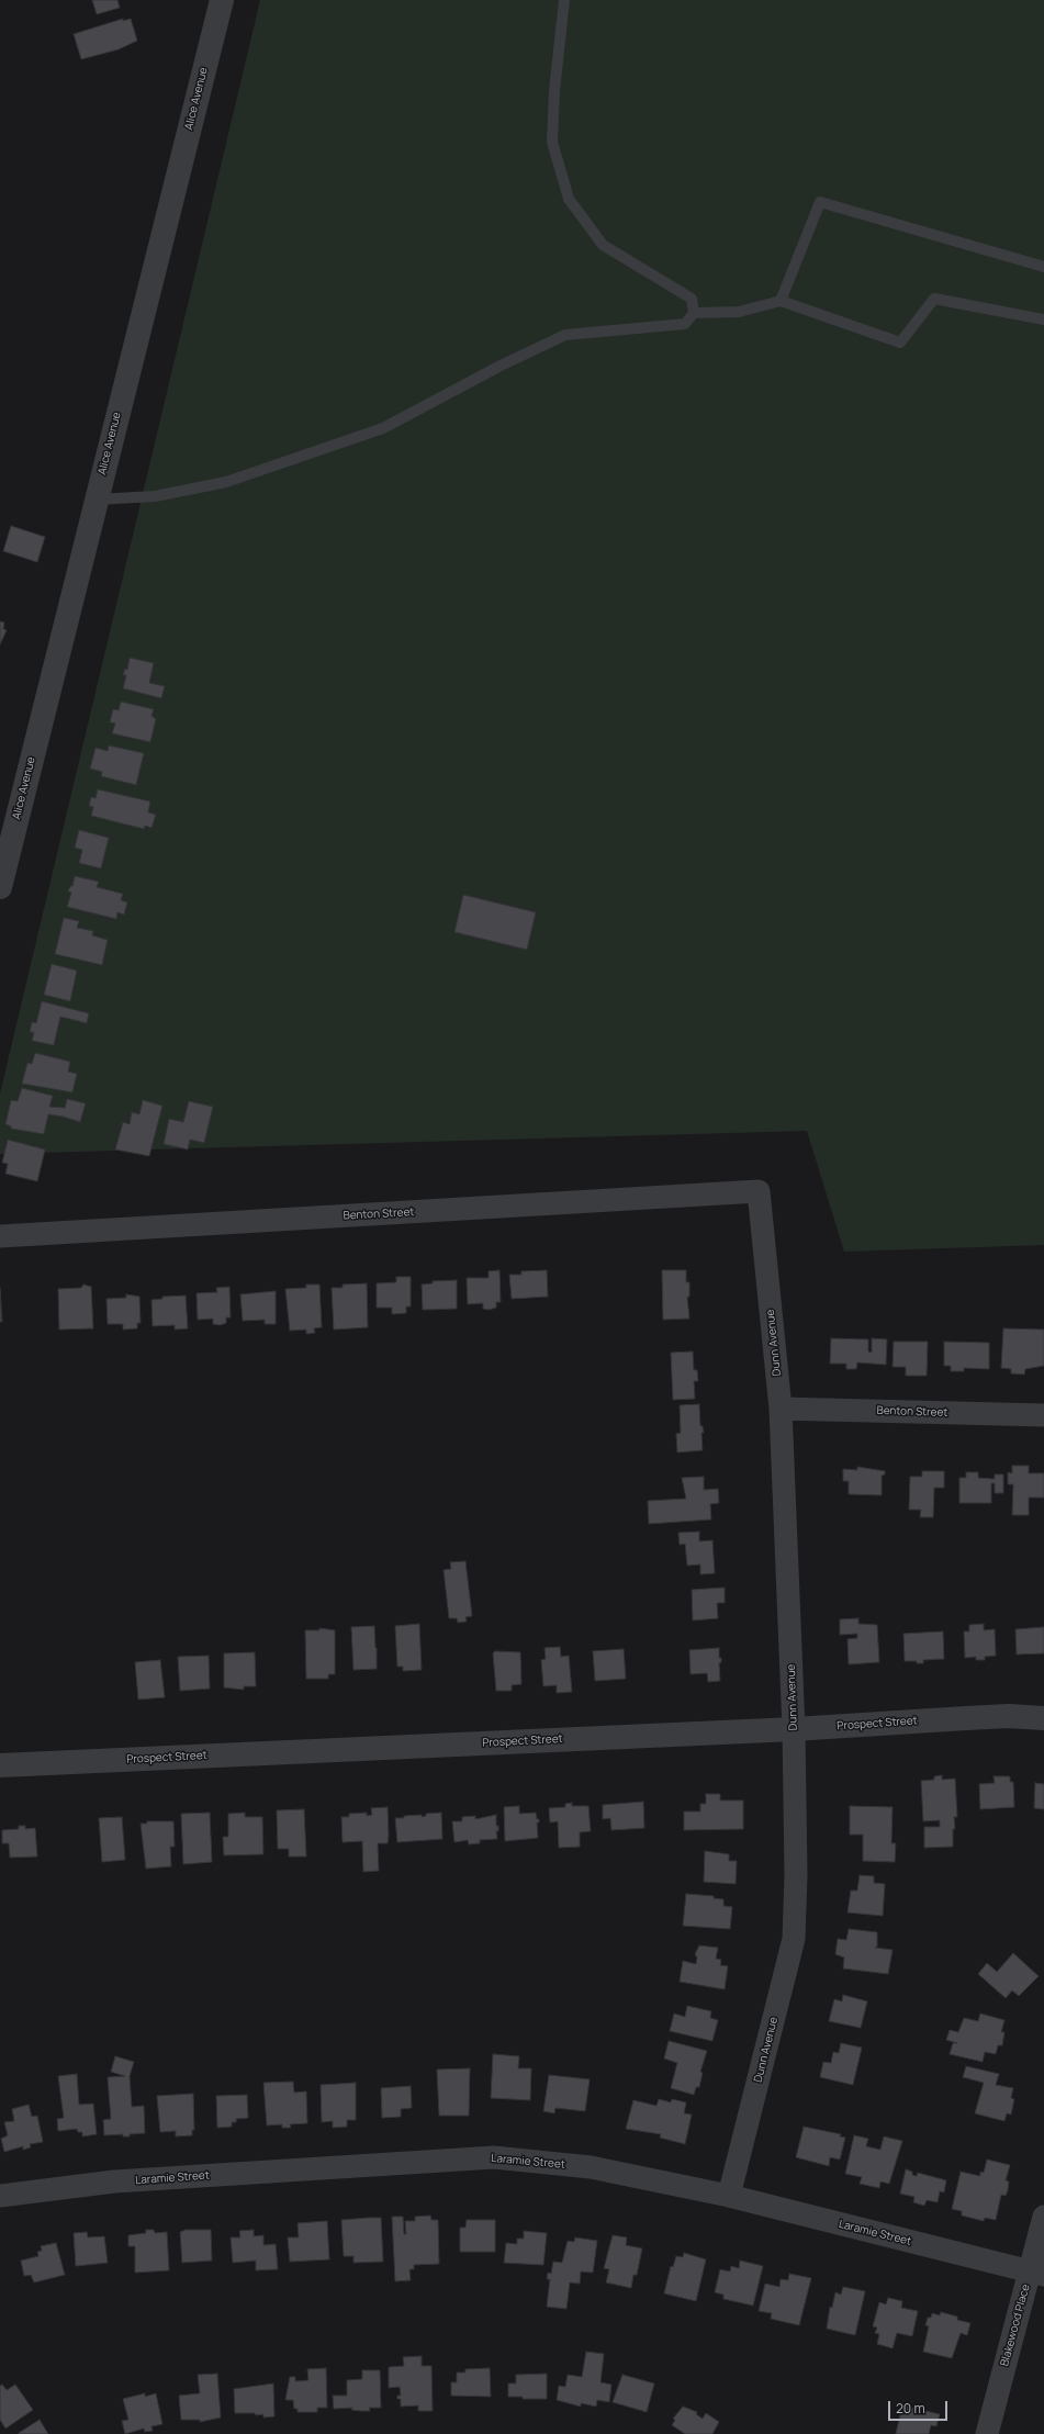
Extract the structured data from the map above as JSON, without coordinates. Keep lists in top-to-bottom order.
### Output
{
  "streets": {
    "street": [
      "Alice Avenue",
      "Benton Street",
      "Dunn Avenue",
      "Prospect Street",
      "Laramie Street",
      "Blakewood Place"
    ]
  },
  "crossings": [
    ["Benton Street", "Dunn Avenue"],
    ["Dunn Avenue", "Prospect Street"],
    ["Dunn Avenue", "Laramie Street"],
    ["Laramie Street", "Blakewood Place"]
  ],
  "scale_bar": "20 m"
}
